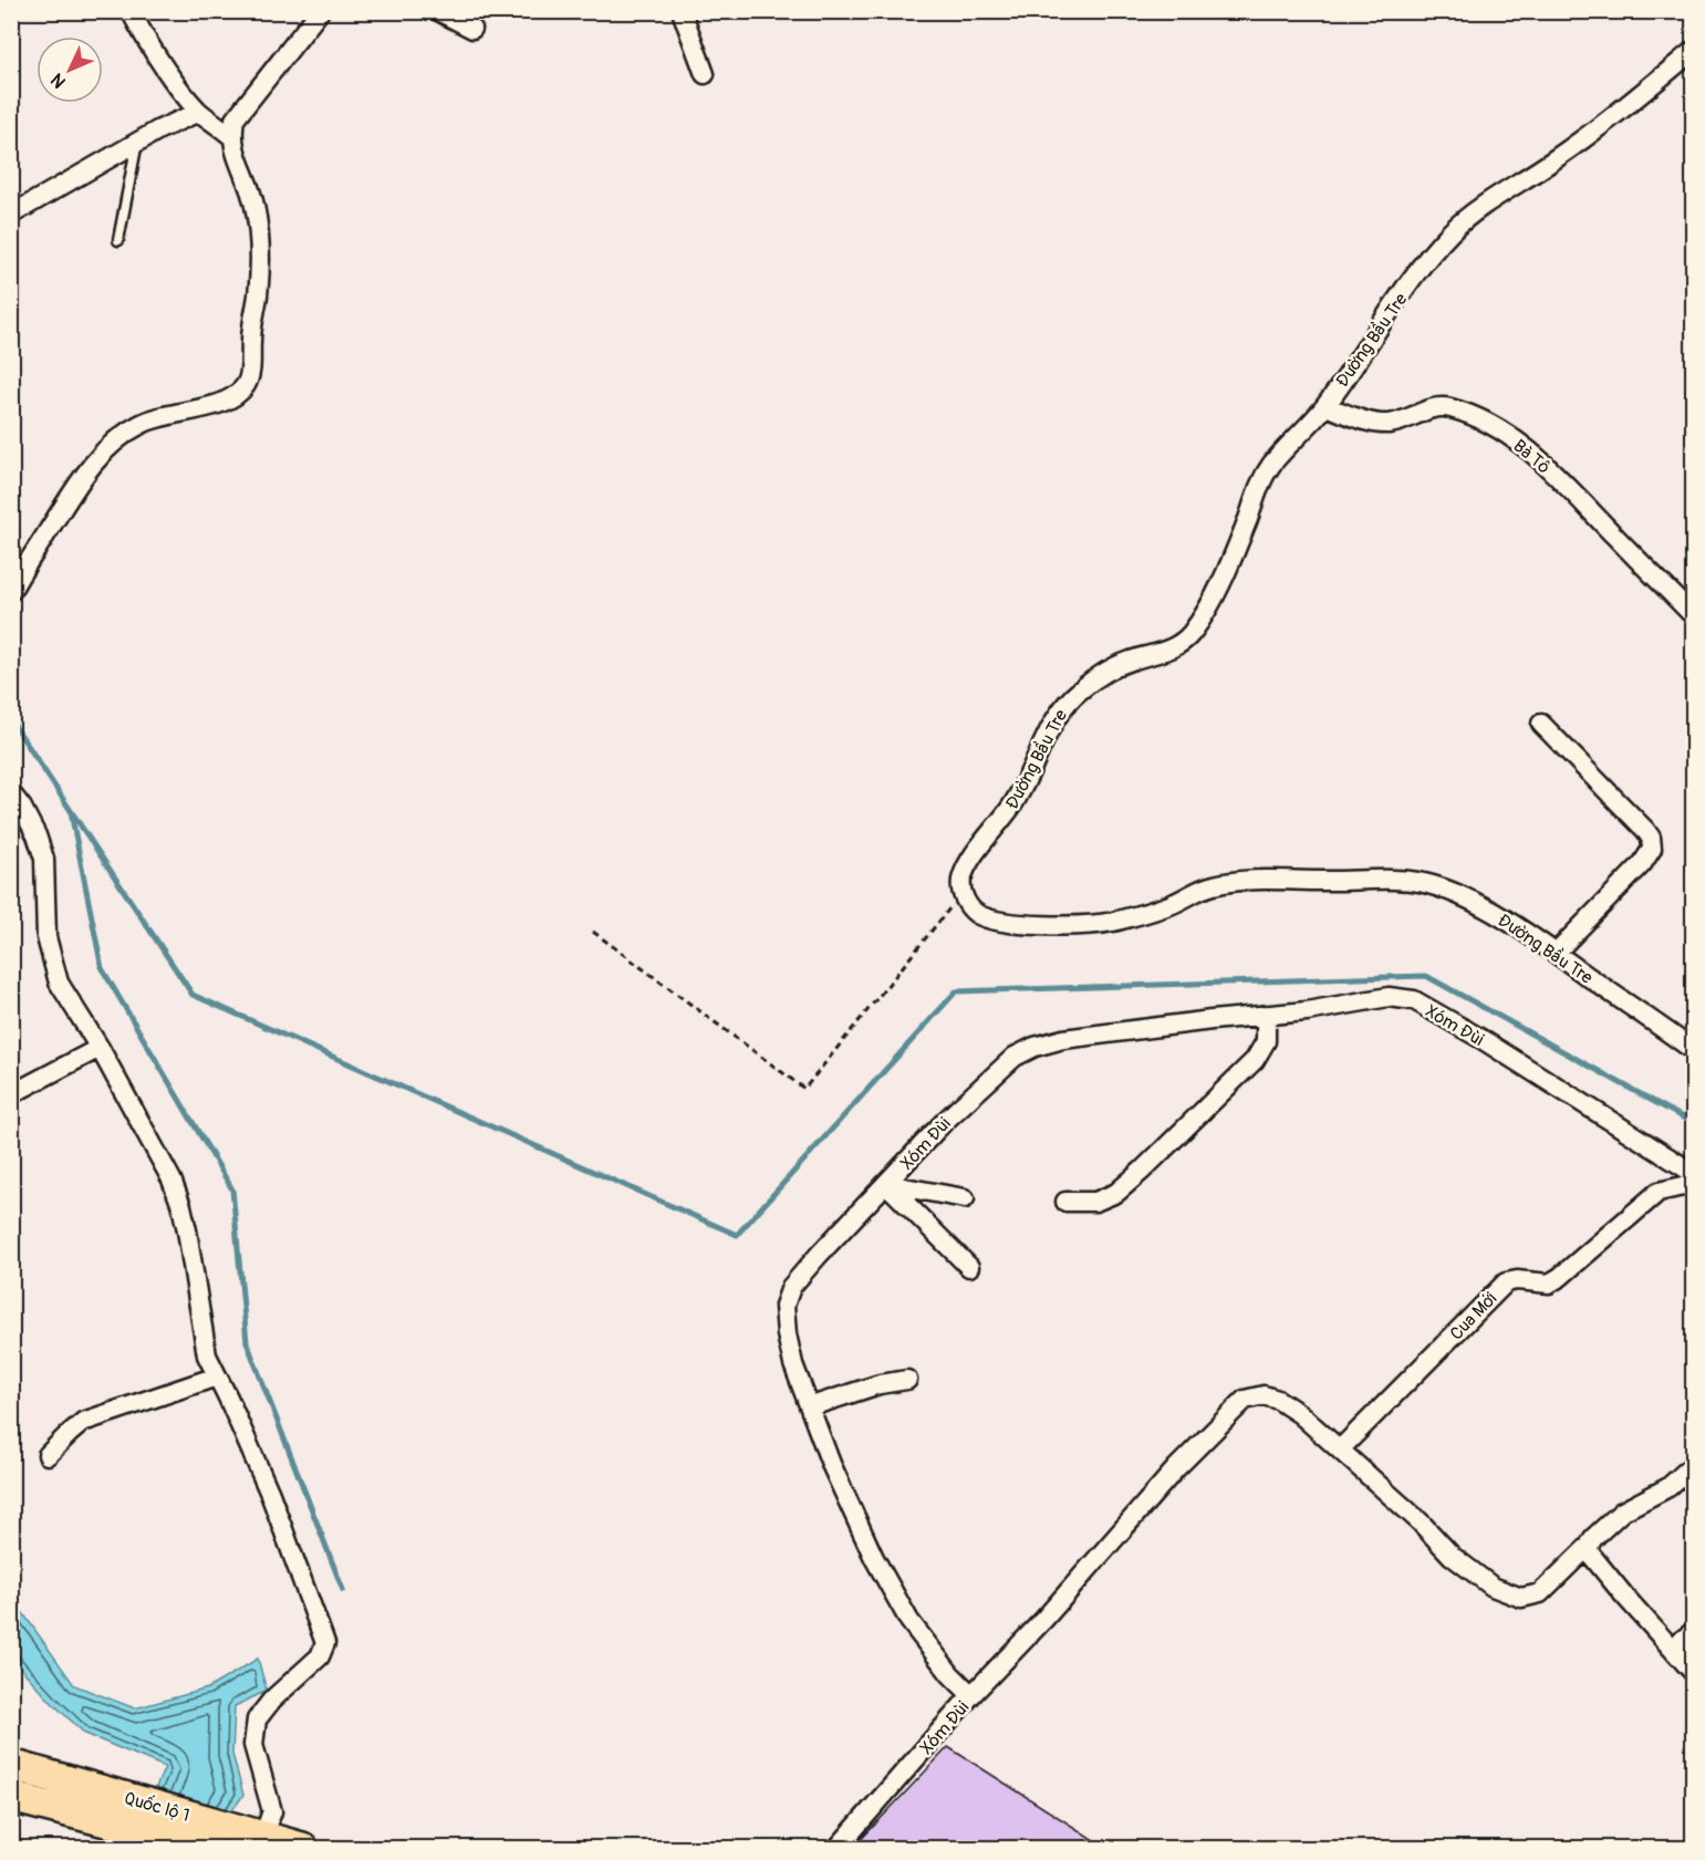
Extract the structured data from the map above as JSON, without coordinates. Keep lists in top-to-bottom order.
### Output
{
  "streets": {
    "highway": ["Quốc lộ 1"],
    "street": [
      "Đường Bầu Tre",
      "Bà Tô",
      "Xóm Đùi",
      "Cua Mới"
    ]
  },
  "crossings": [
    ["Đường Bầu Tre", "Bà Tô"]
  ],
  "north": "bottom left"
}
